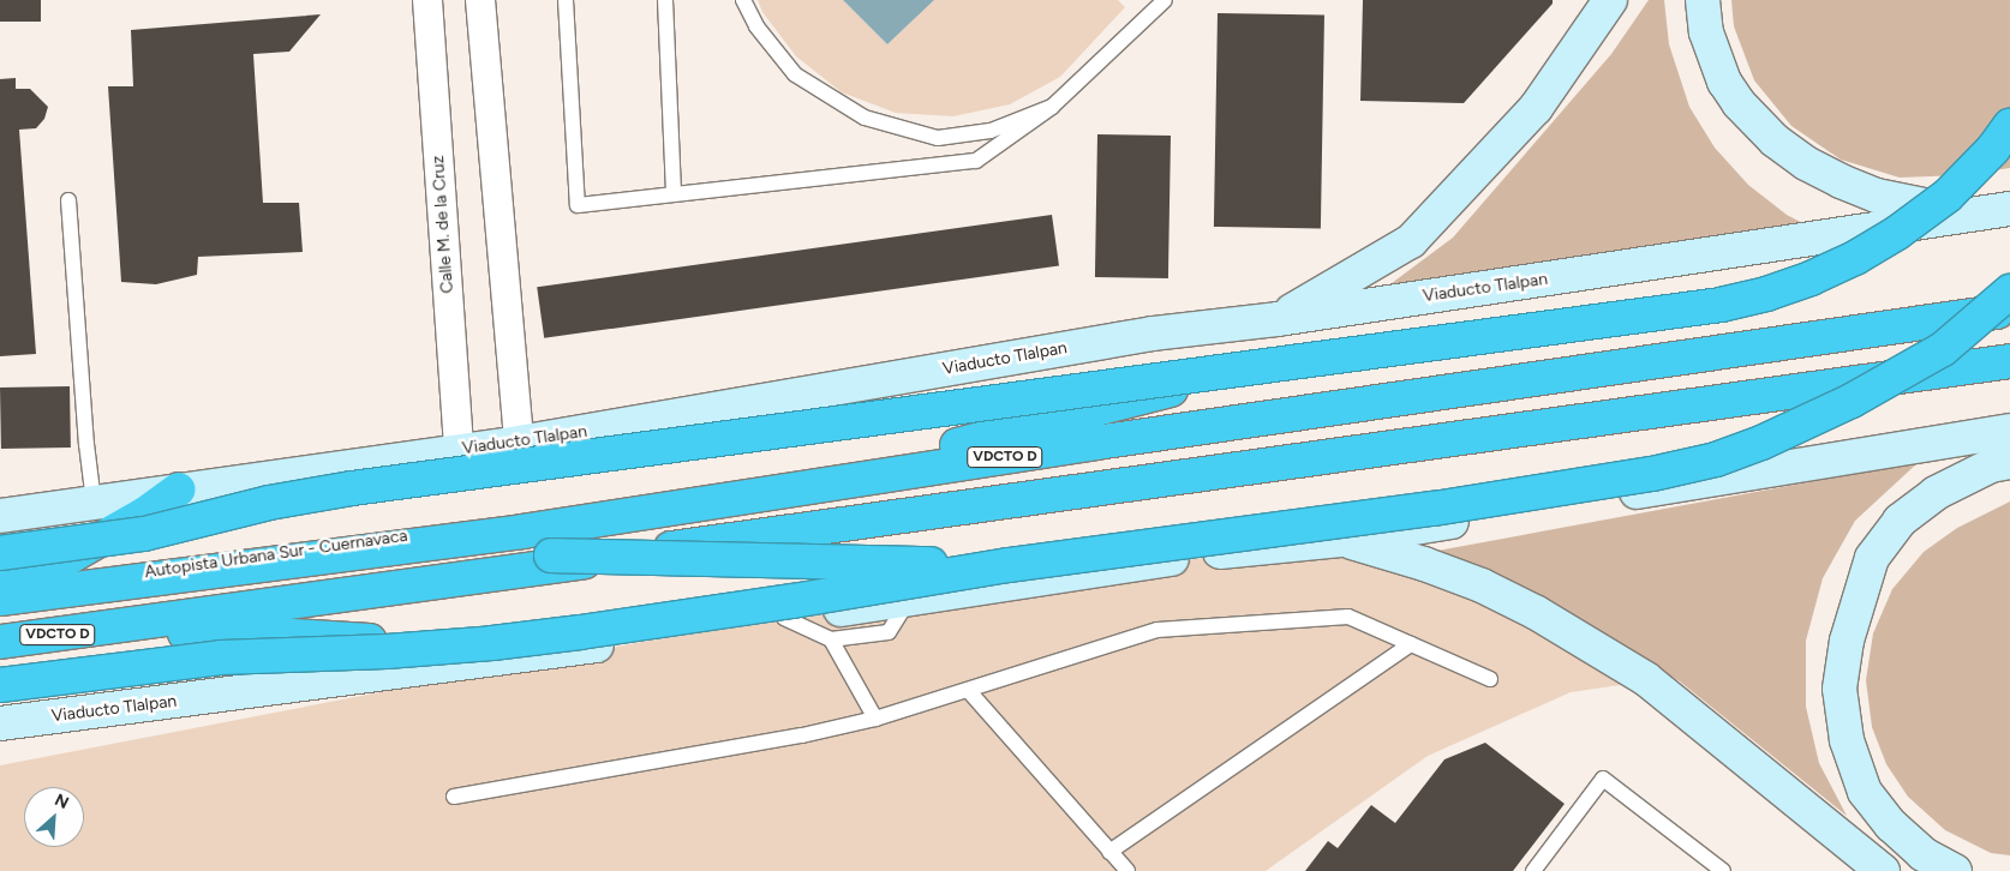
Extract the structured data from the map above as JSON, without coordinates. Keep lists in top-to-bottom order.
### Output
{
  "streets": {
    "highway": ["VDCTO D", "Autopista Urbana Sur - Cuernavaca"],
    "main road": ["Viaducto Tlalpan"],
    "street": ["Calle M. de la Cruz"]
  },
  "crossings": [
    ["Calle M. de la Cruz", "Viaducto Tlalpan"],
    ["VDCTO D", "Autopista Urbana Sur - Cuernavaca"]
  ],
  "north": "top right"
}
